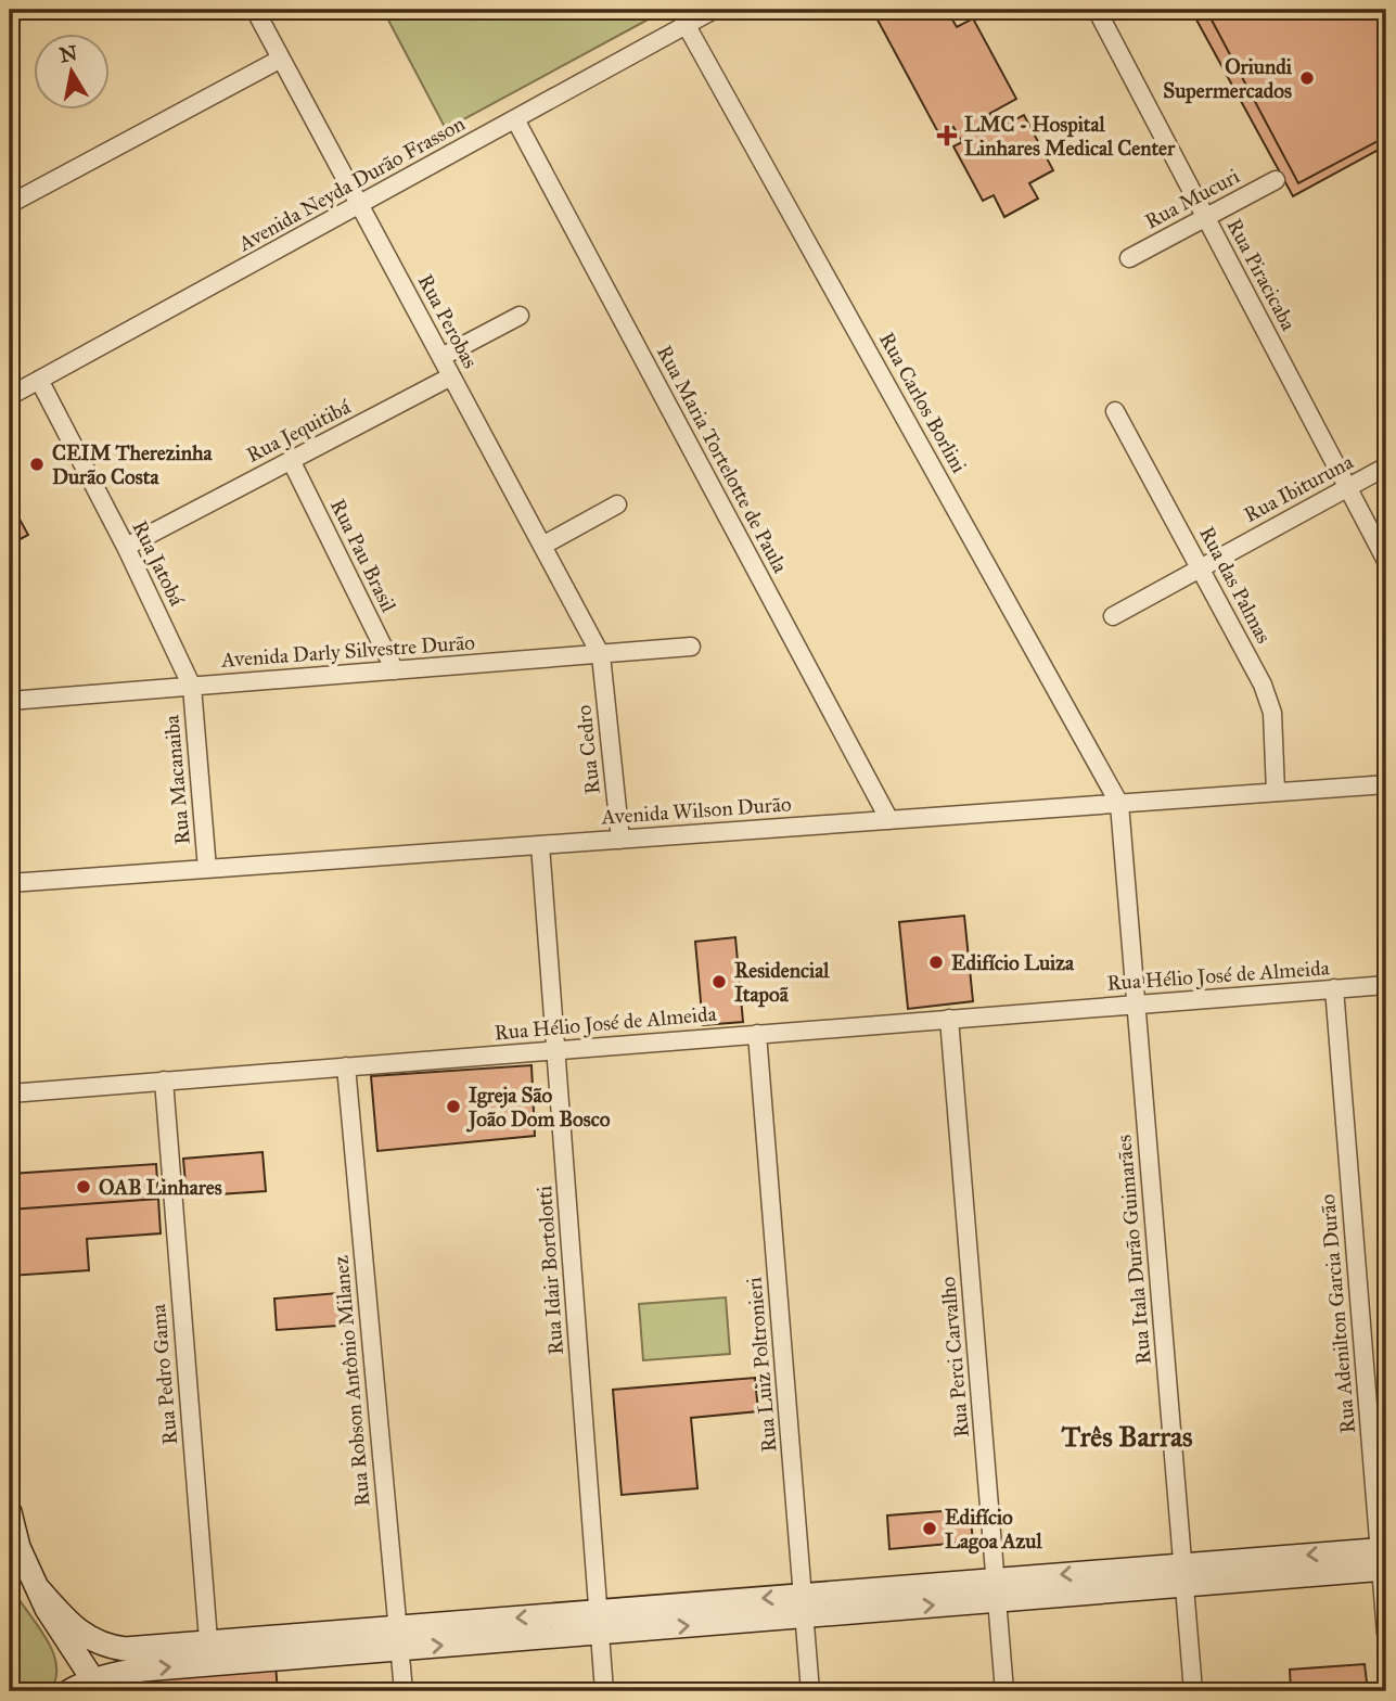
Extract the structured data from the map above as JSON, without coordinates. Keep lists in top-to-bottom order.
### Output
{
  "streets": {
    "street": [
      "Avenida Neyda Durão Frasson",
      "Rua Mucuri",
      "Rua Piracicaba",
      "Rua Perobas",
      "Rua Carlos Borlini",
      "Rua Jequitibá",
      "Rua Maria Tortelotte de Paula",
      "Rua Ibituruna",
      "Rua Pau Brasil",
      "Rua Jatobá",
      "Rua das Palmas",
      "Avenida Darly Silvestre Durão",
      "Rua Cedro",
      "Rua Macanaiba",
      "Avenida Wilson Durão",
      "Rua Hélio José de Almeida",
      "Rua Itala Durão Guimarães",
      "Rua Idair Bortolotti",
      "Rua Adenilton Garcia Durão",
      "Rua Perci Carvalho",
      "Rua Luiz Poltronieri",
      "Rua Pedro Gama",
      "Rua Robson Antônio Milanez"
    ]
  },
  "crossings": [
    ["Avenida Neyda Durão Frasson", "Rua Perobas"],
    ["Avenida Neyda Durão Frasson", "Rua Carlos Borlini"],
    ["Avenida Neyda Durão Frasson", "Rua Maria Tortelotte de Paula"],
    ["Avenida Neyda Durão Frasson", "Rua Jatobá"],
    ["Rua Mucuri", "Rua Piracicaba"],
    ["Rua Piracicaba", "Rua Ibituruna"],
    ["Rua Perobas", "Rua Jequitibá"],
    ["Rua Perobas", "Avenida Darly Silvestre Durão"],
    ["Rua Perobas", "Rua Cedro"],
    ["Rua Carlos Borlini", "Avenida Wilson Durão"],
    ["Rua Carlos Borlini", "Rua Itala Durão Guimarães"],
    ["Rua Jequitibá", "Rua Pau Brasil"],
    ["Rua Jequitibá", "Rua Jatobá"],
    ["Rua Maria Tortelotte de Paula", "Avenida Wilson Durão"],
    ["Rua Ibituruna", "Rua das Palmas"],
    ["Rua Pau Brasil", "Avenida Darly Silvestre Durão"],
    ["Rua Jatobá", "Avenida Darly Silvestre Durão"],
    ["Rua Jatobá", "Rua Macanaiba"],
    ["Rua das Palmas", "Avenida Wilson Durão"],
    ["Avenida Darly Silvestre Durão", "Rua Cedro"],
    ["Avenida Darly Silvestre Durão", "Rua Macanaiba"],
    ["Rua Cedro", "Avenida Wilson Durão"],
    ["Rua Macanaiba", "Avenida Wilson Durão"],
    ["Avenida Wilson Durão", "Rua Itala Durão Guimarães"],
    ["Avenida Wilson Durão", "Rua Idair Bortolotti"],
    ["Rua Hélio José de Almeida", "Rua Itala Durão Guimarães"],
    ["Rua Hélio José de Almeida", "Rua Idair Bortolotti"],
    ["Rua Hélio José de Almeida", "Rua Adenilton Garcia Durão"],
    ["Rua Hélio José de Almeida", "Rua Perci Carvalho"],
    ["Rua Hélio José de Almeida", "Rua Luiz Poltronieri"],
    ["Rua Hélio José de Almeida", "Rua Pedro Gama"],
    ["Rua Hélio José de Almeida", "Rua Robson Antônio Milanez"]
  ],
  "districts": ["Três Barras"],
  "places": {
    "other": [
      "Oriundi Supermercados",
      "CEIM Therezinha Durão Costa",
      "Edifício Luiza",
      "Residencial Itapoã",
      "Igreja São João Dom Bosco",
      "OAB Linhares",
      "Edifício Lagoa Azul"
    ],
    "health": ["LMC - Hospital Linhares Medical Center"]
  },
  "north": "top"
}
